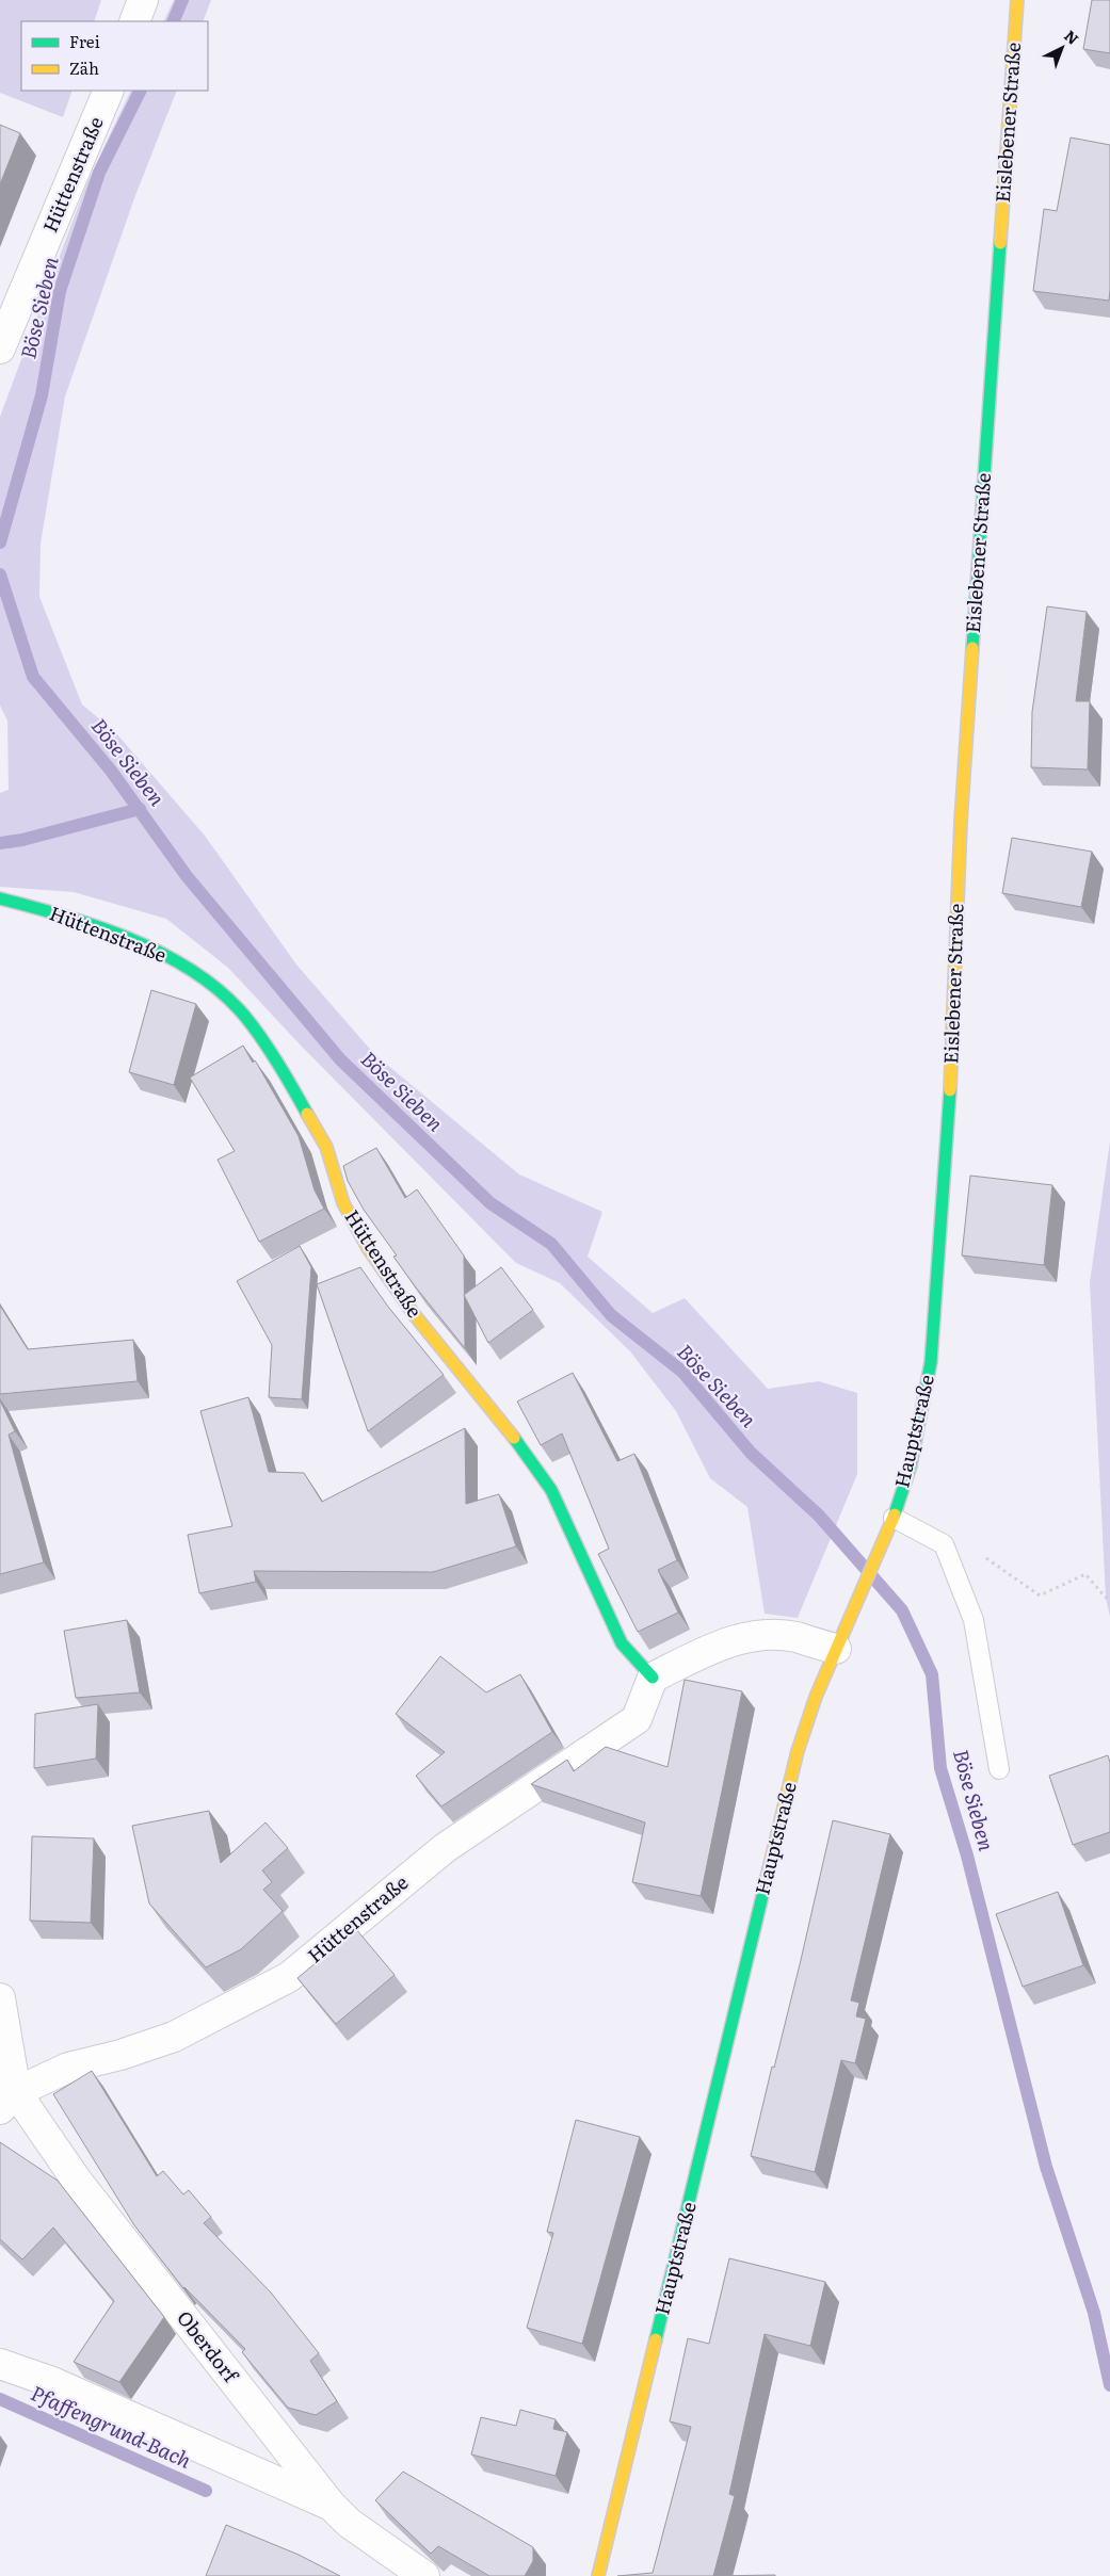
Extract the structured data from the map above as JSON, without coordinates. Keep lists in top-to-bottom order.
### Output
{
  "streets": {
    "main road": ["Eislebener Straße", "Hüttenstraße", "Hauptstraße"],
    "street": ["Oberdorf"]
  },
  "crossings": [
    ["Eislebener Straße", "Hauptstraße"],
    ["Hüttenstraße", "Oberdorf"]
  ],
  "water": ["Böse Sieben", "Pfaffengrund-Bach"],
  "legend": ["Frei", "Zäh"],
  "north": "top right"
}
